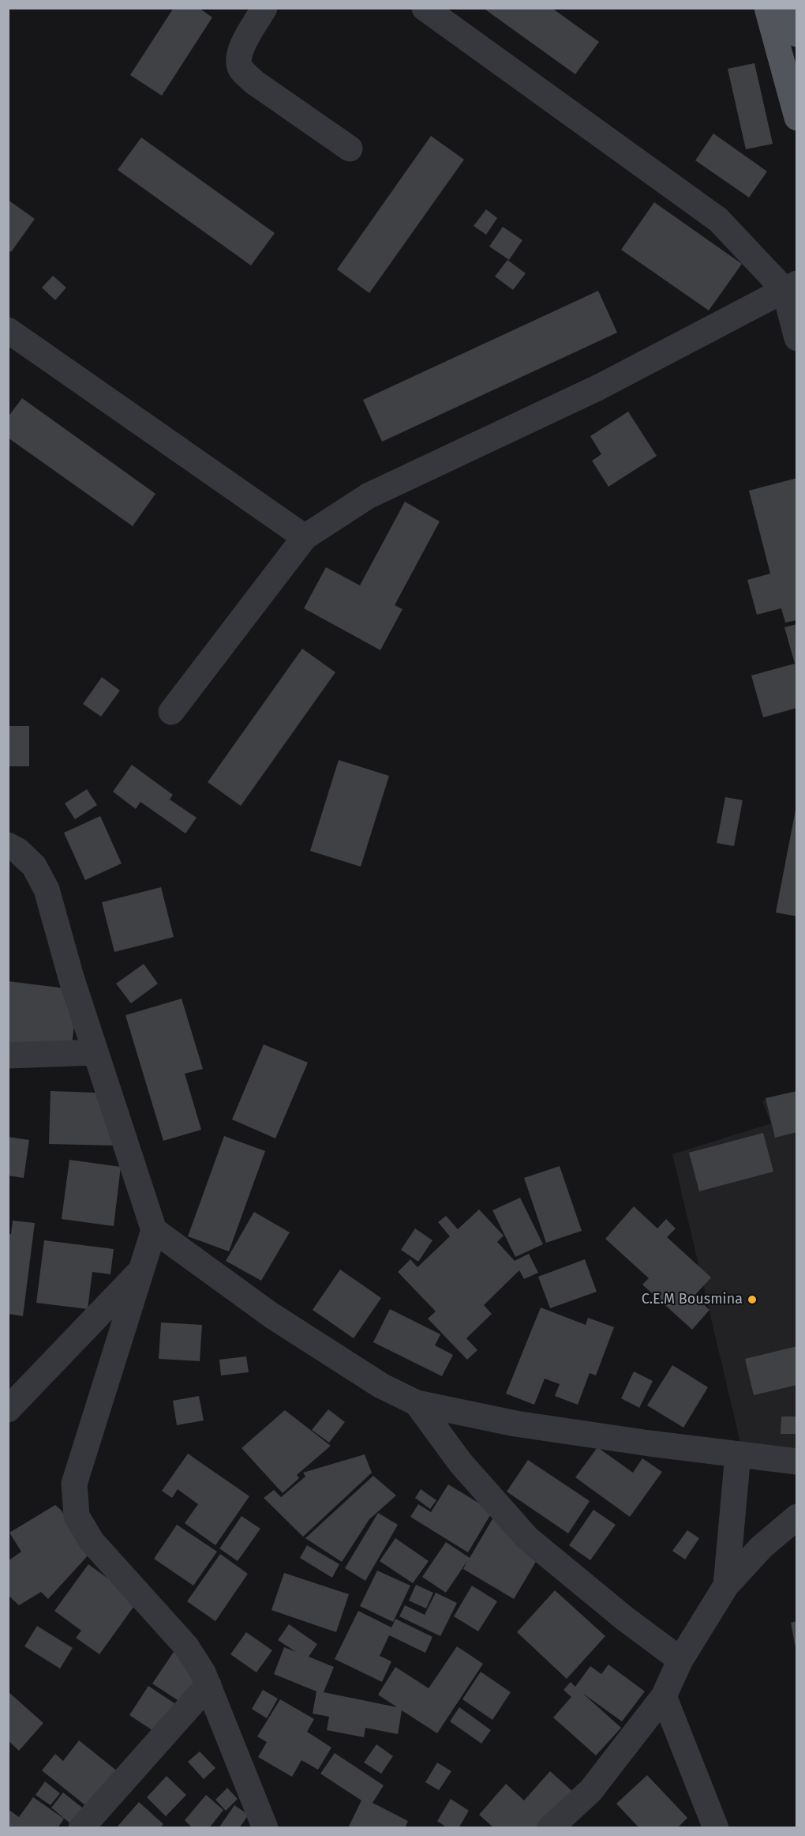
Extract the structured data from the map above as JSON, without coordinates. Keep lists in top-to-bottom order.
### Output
{
  "places": ["C.E.M Bousmina"]
}
